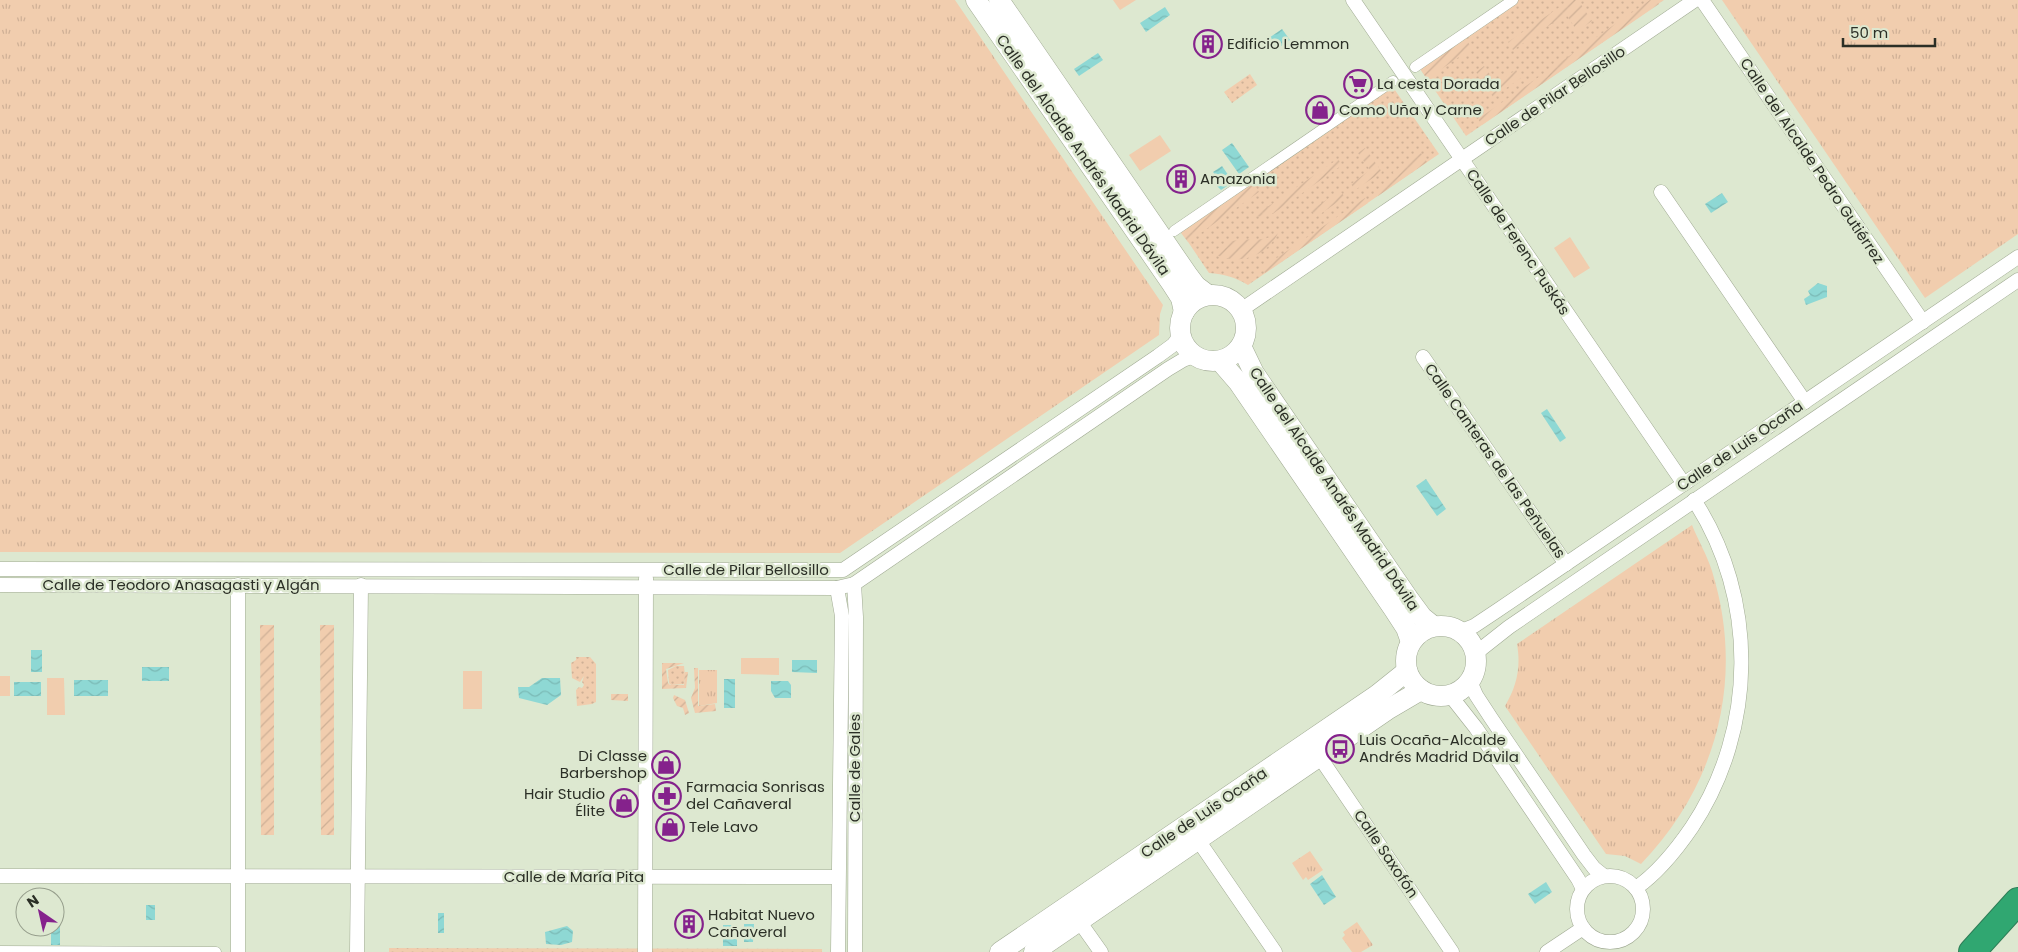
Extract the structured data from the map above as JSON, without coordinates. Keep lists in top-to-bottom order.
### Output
{
  "streets": {
    "main road": ["Calle del Alcalde Andrés Madrid Dávila", "Calle de Luis Ocaña"],
    "street": [
      "Calle de Pilar Bellosillo",
      "Calle del Alcalde Pedro Gutiérrez",
      "Calle de Ferenc Puskás",
      "Calle Canteras de las Peñuelas",
      "Calle de Teodoro Anasagasti y Algán",
      "Calle de Gales",
      "Calle Saxofón",
      "Calle de María Pita"
    ]
  },
  "crossings": [
    ["Calle de Pilar Bellosillo", "Calle del Alcalde Andrés Madrid Dávila"],
    ["Calle de Pilar Bellosillo", "Calle de Ferenc Puskás"],
    ["Calle de Pilar Bellosillo", "Calle de Teodoro Anasagasti y Algán"],
    ["Calle de Pilar Bellosillo", "Calle de Gales"],
    ["Calle del Alcalde Andrés Madrid Dávila", "Calle de Luis Ocaña"],
    ["Calle del Alcalde Pedro Gutiérrez", "Calle de Luis Ocaña"],
    ["Calle de Ferenc Puskás", "Calle de Luis Ocaña"],
    ["Calle de Luis Ocaña", "Calle Canteras de las Peñuelas"],
    ["Calle de Luis Ocaña", "Calle Saxofón"],
    ["Calle de Gales", "Calle de María Pita"]
  ],
  "places": {
    "building": ["Edificio Lemmon", "Amazonia", "Habitat Nuevo Cañaveral"],
    "supermarket": ["La cesta Dorada"],
    "shop": [
      "Como Uña y Carne",
      "Di Classe Barbershop",
      "Hair Studio Élite",
      "Tele Lavo"
    ],
    "bus stop": ["Luis Ocaña-Alcalde Andrés Madrid Dávila"],
    "pharmacy": ["Farmacia Sonrisas del Cañaveral"]
  },
  "scale_bar": "50 m",
  "north": "top left"
}
